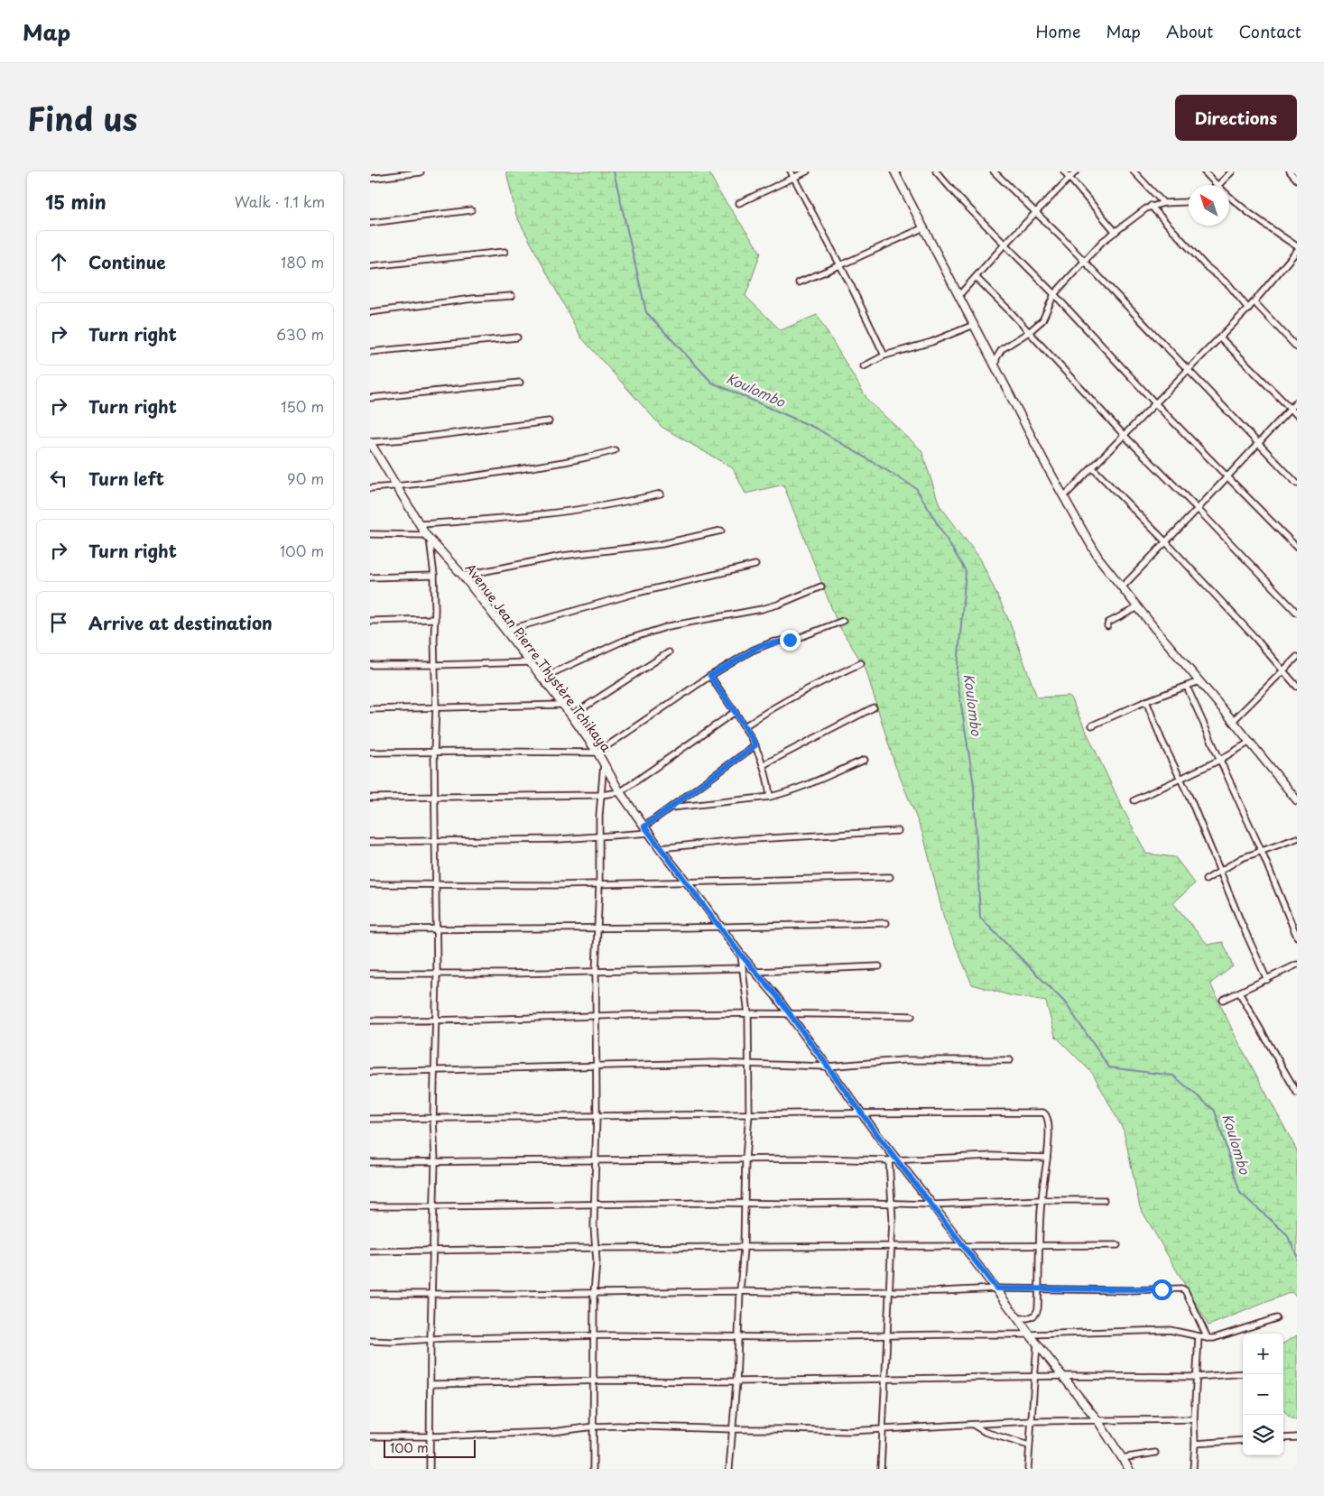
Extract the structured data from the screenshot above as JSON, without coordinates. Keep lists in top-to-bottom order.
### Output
{
  "streets": {
    "street": ["Avenue Jean Pierre Thystère Tchikaya"]
  },
  "water": ["Koulombo"],
  "scale_bar": "100 m",
  "north": "top left",
  "page": {
    "header": "Map",
    "nav": [
      "Home",
      "Map",
      "About",
      "Contact"
    ],
    "title": "Find us",
    "buttons": "Directions",
    "heading": ["15 min", "Walk · 1.1 km"],
    "list": [
      ["Continue", "180 m"],
      ["Turn right", "630 m"],
      ["Turn right", "150 m"],
      ["Turn left", "90 m"],
      ["Turn right", "100 m"],
      "Arrive at destination"
    ],
    "map_buttons": ["+", "−"],
    "scale": "100 m"
  }
}
